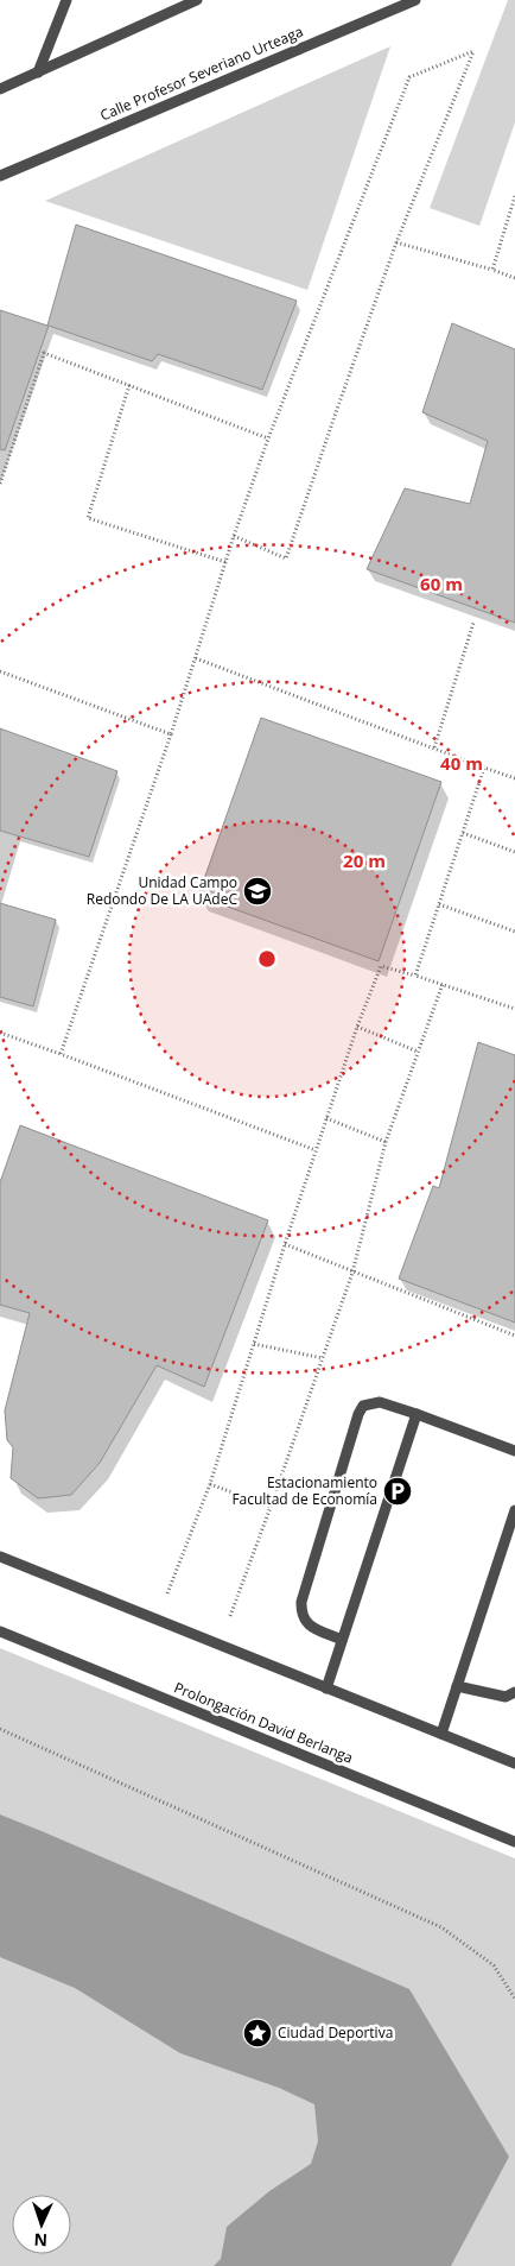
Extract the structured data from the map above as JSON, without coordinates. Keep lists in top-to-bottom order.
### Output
{
  "streets": {
    "street": ["Calle Profesor Severiano Urteaga", "Prolongación David Berlanga"]
  },
  "places": {
    "school or university": ["Unidad Campo Redondo De LA UAdeC"],
    "parking": ["Estacionamiento Facultad de Economía"],
    "place": ["Ciudad Deportiva"]
  },
  "north": "bottom",
  "rings": ["60 m", "40 m", "20 m"]
}
